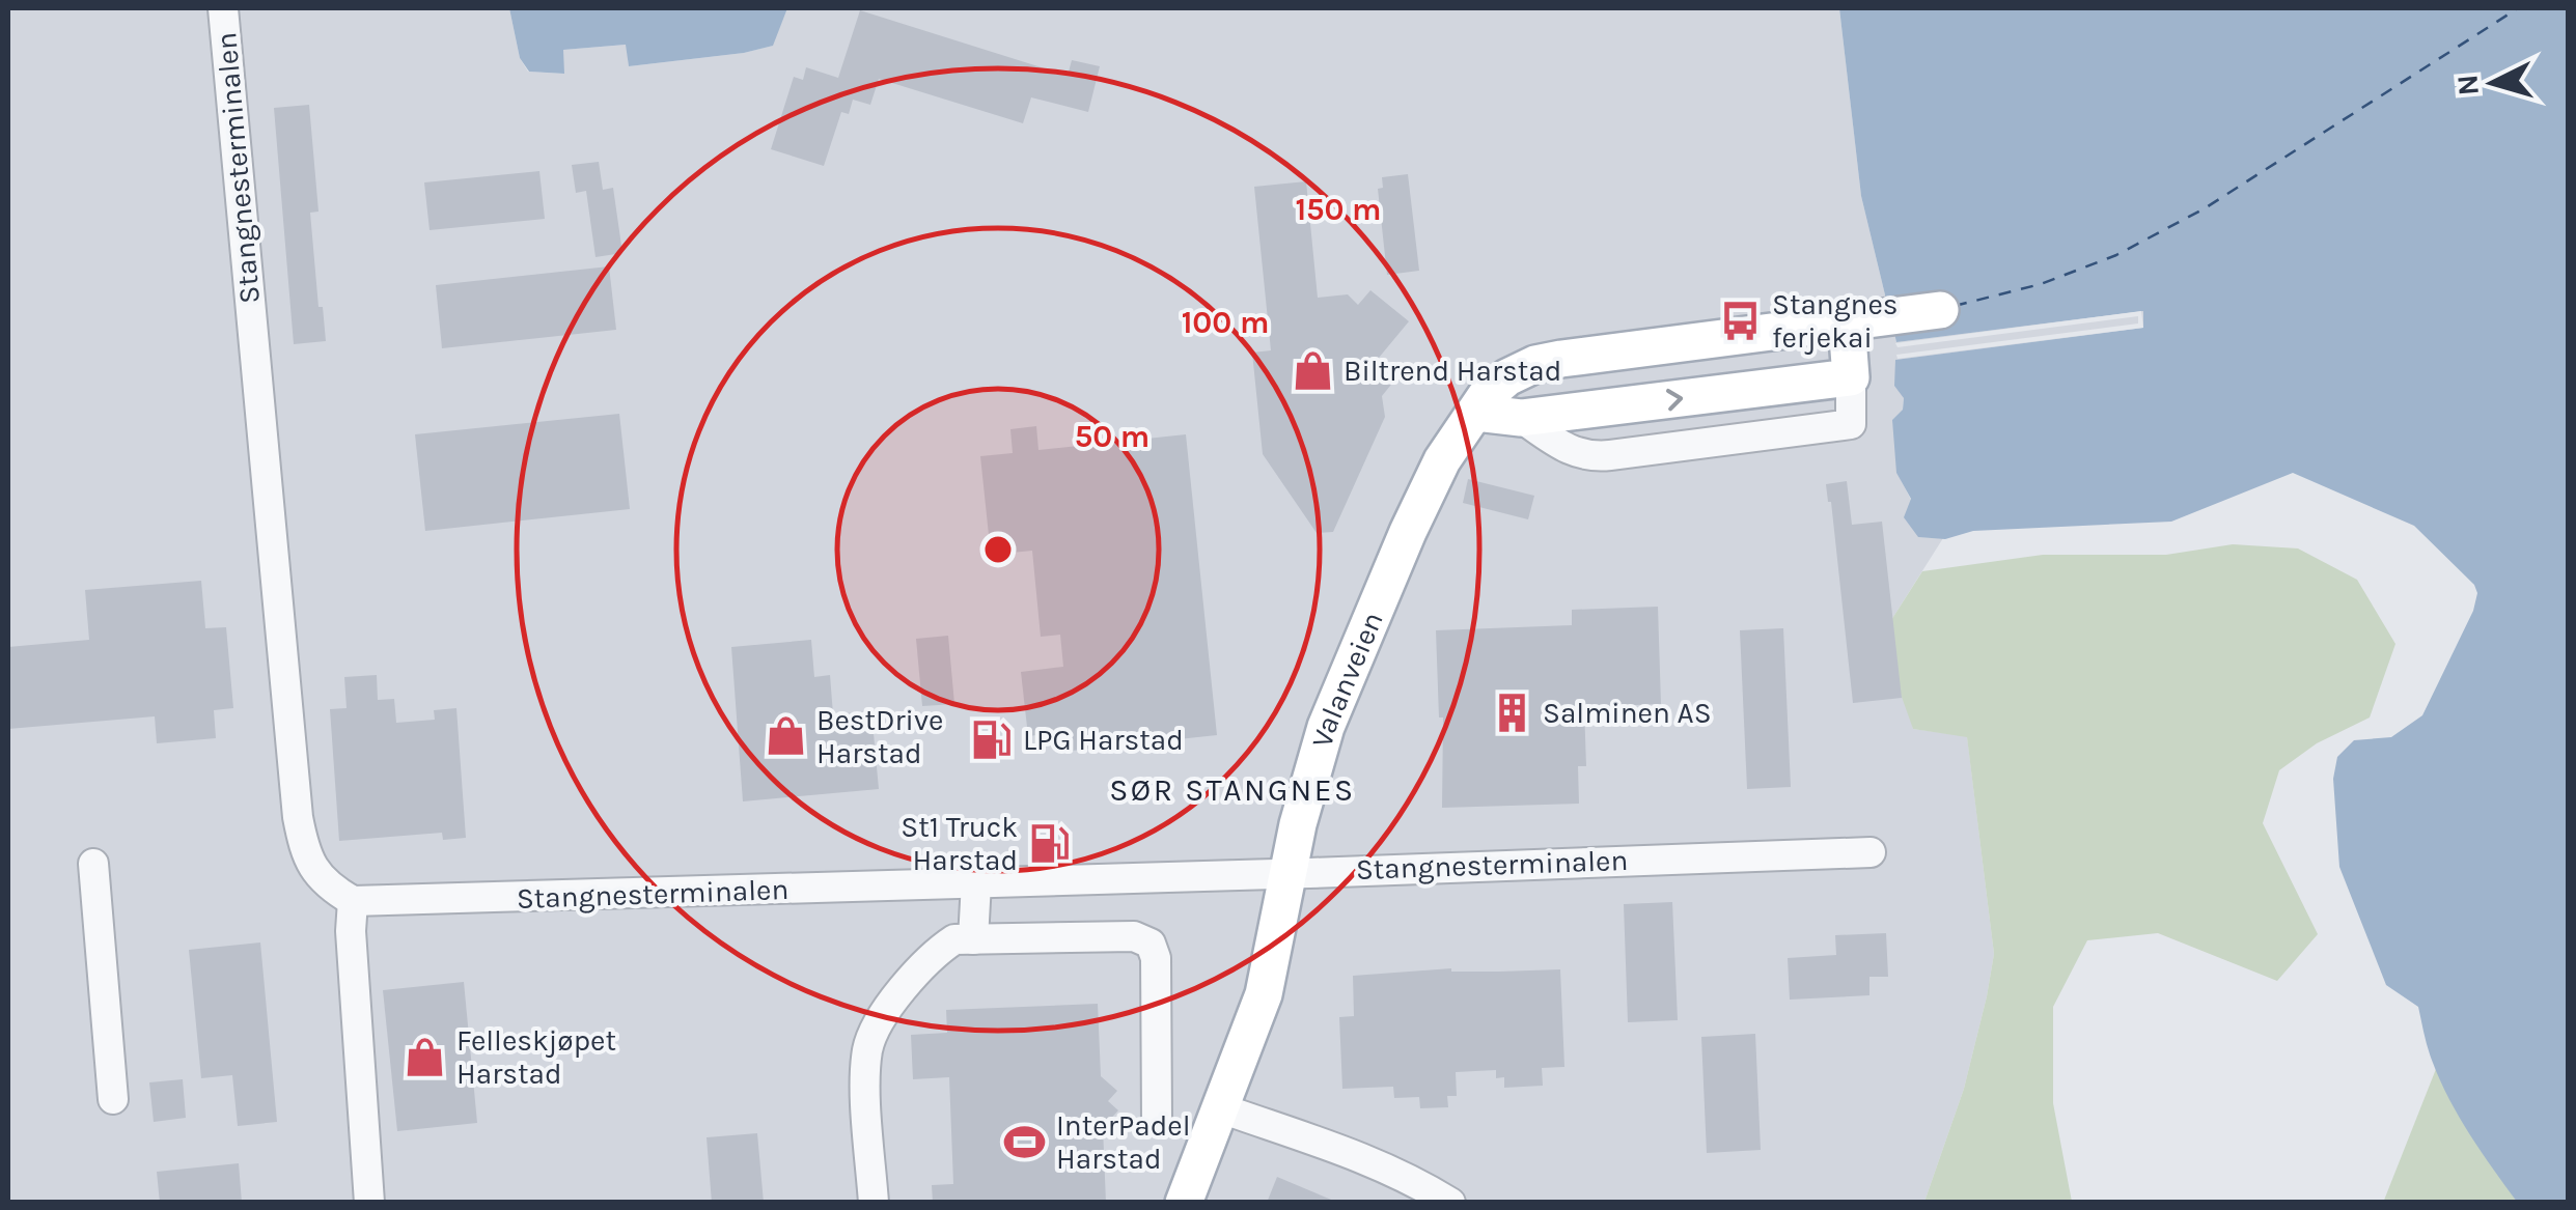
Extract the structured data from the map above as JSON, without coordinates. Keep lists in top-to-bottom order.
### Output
{
  "streets": {
    "main road": ["Valanveien"],
    "street": ["Stangnesterminalen"]
  },
  "crossings": [
    ["Stangnesterminalen", "Valanveien"]
  ],
  "districts": ["SØR STANGNES"],
  "places": {
    "bus stop": ["Stangnes ferjekai"],
    "shop": ["Biltrend Harstad", "BestDrive Harstad", "Felleskjøpet Harstad"],
    "building": ["Salminen AS"],
    "fuel station": ["LPG Harstad", "St1 Truck Harstad"],
    "sports": ["InterPadel Harstad"]
  },
  "north": "left",
  "rings": ["150 m", "100 m", "50 m"]
}
